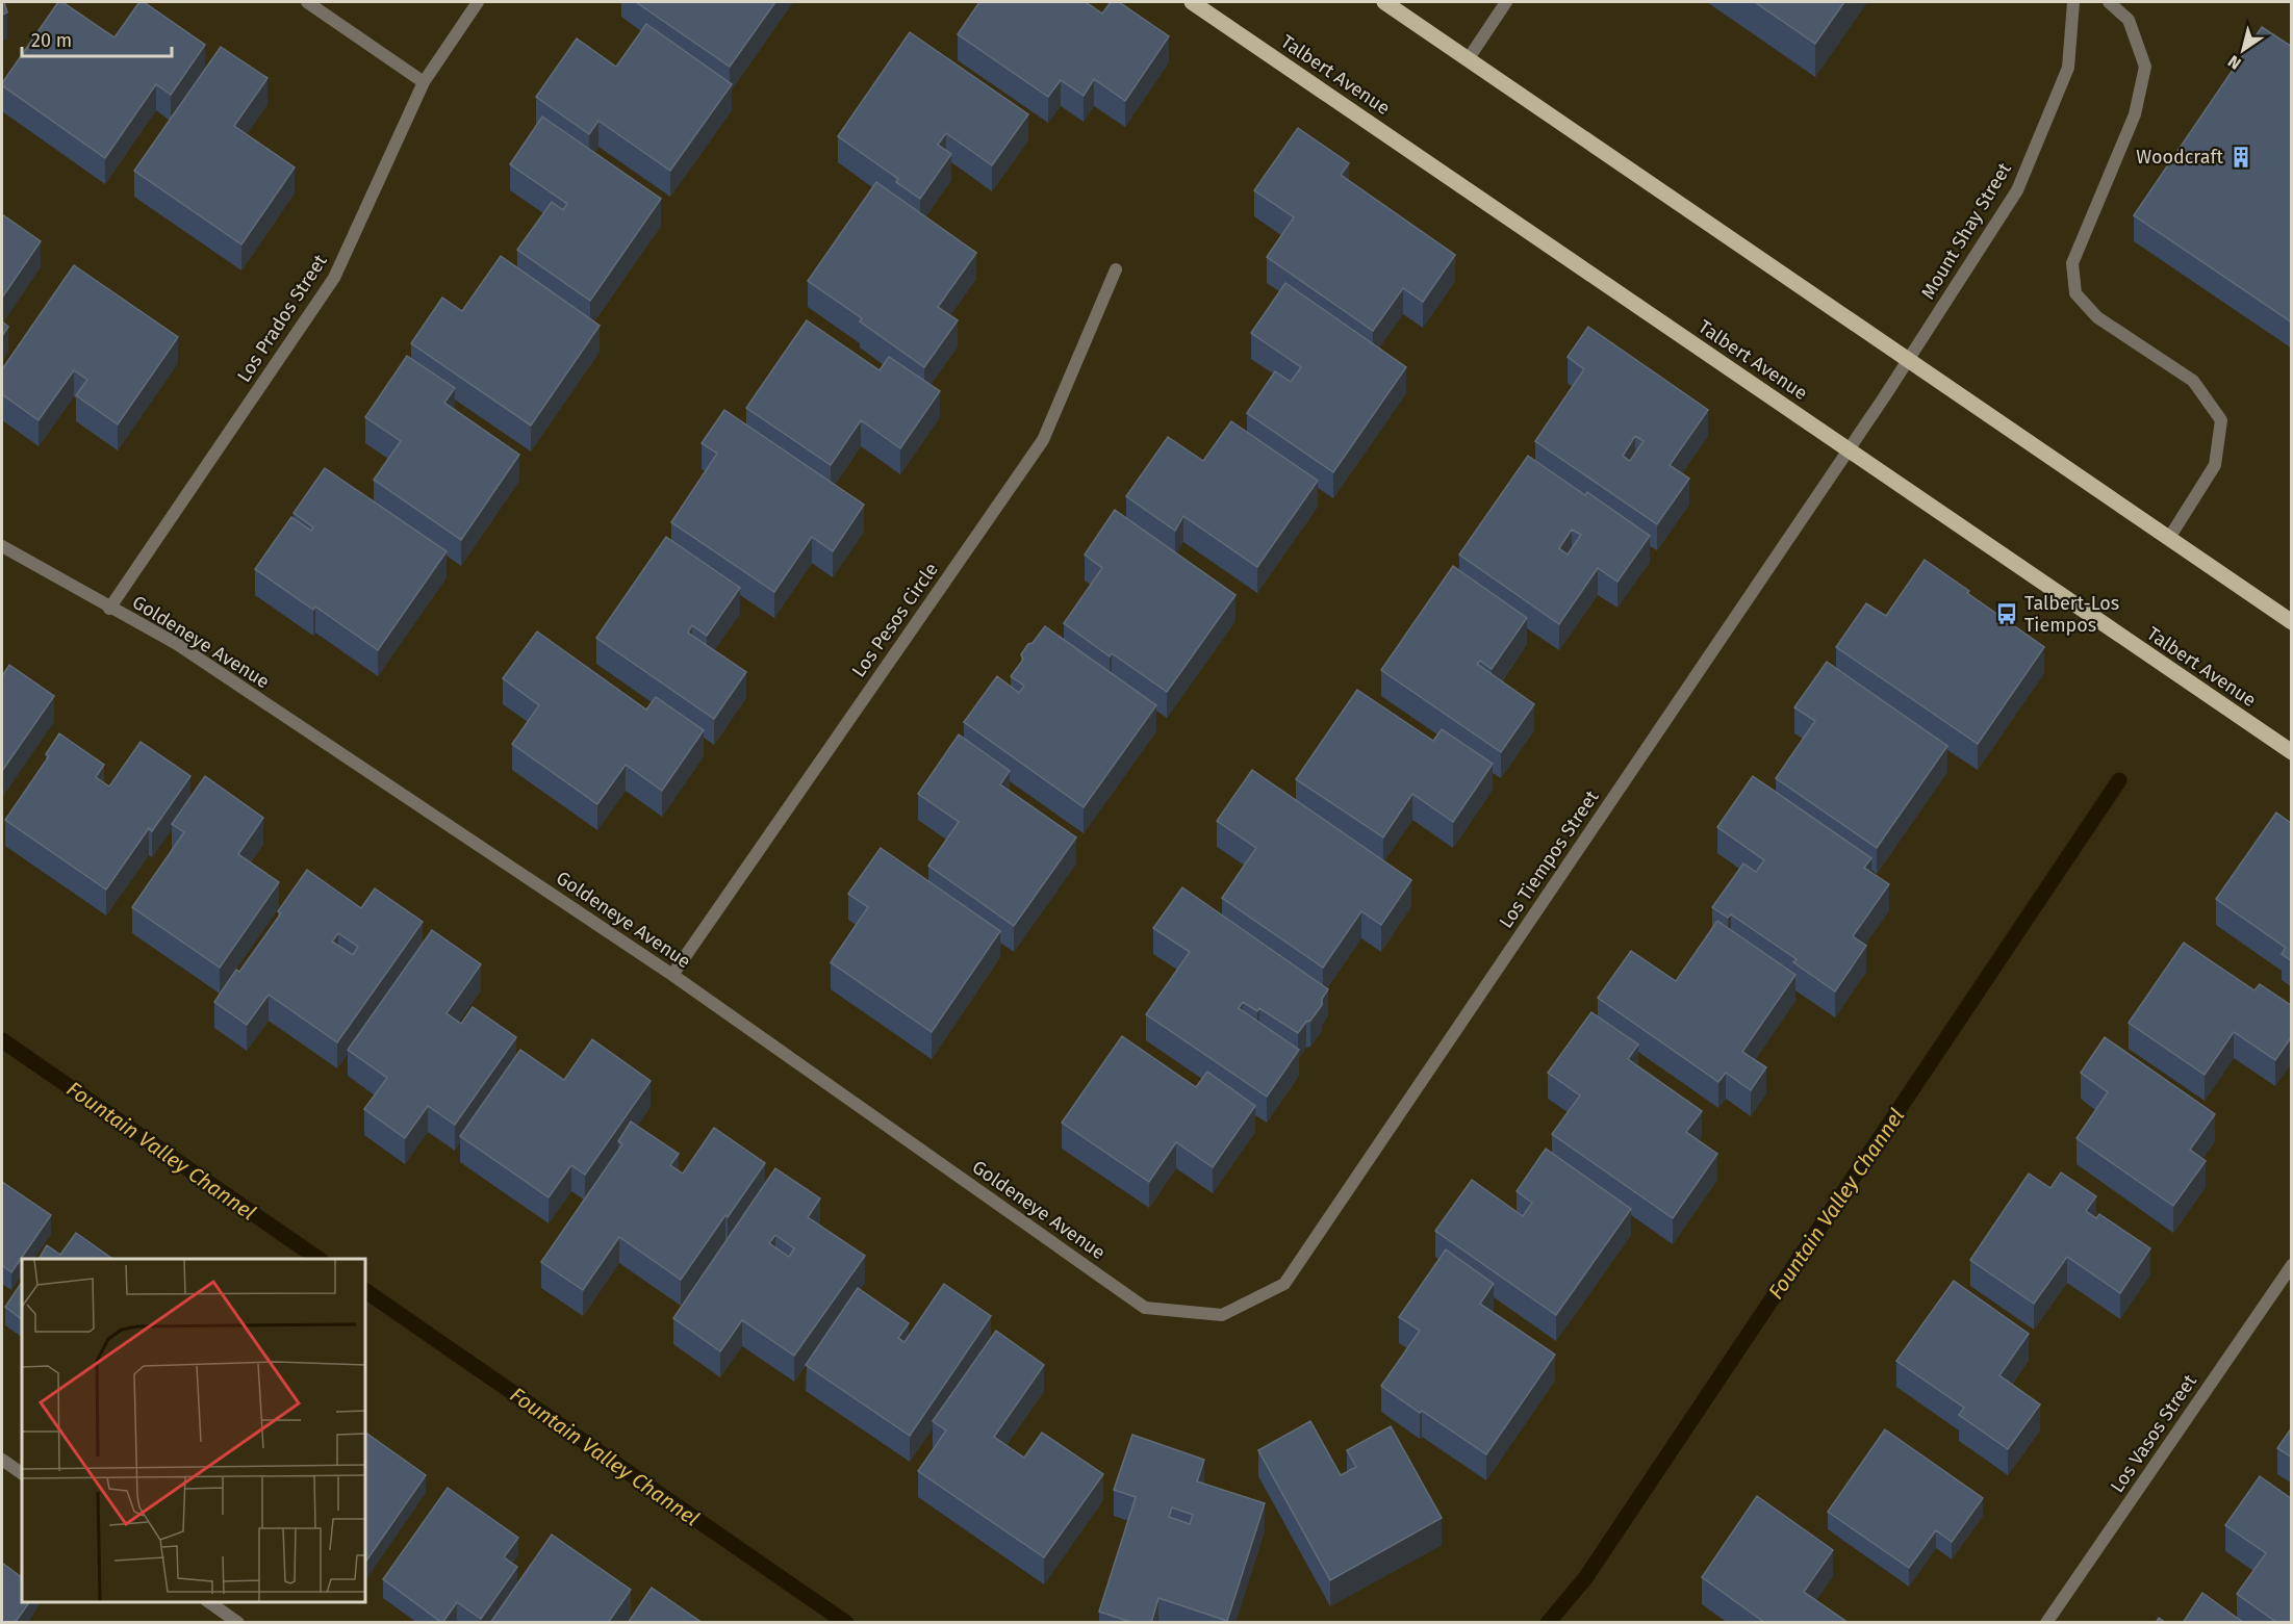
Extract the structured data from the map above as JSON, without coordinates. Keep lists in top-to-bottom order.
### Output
{
  "streets": {
    "main road": ["Talbert Avenue"],
    "street": [
      "Mount Shay Street",
      "Los Prados Street",
      "Los Pesos Circle",
      "Goldeneye Avenue",
      "Los Tiempos Street",
      "Los Vasos Street"
    ]
  },
  "crossings": [
    ["Talbert Avenue", "Los Tiempos Street"],
    ["Mount Shay Street", "Los Tiempos Street"],
    ["Los Prados Street", "Goldeneye Avenue"],
    ["Los Pesos Circle", "Goldeneye Avenue"],
    ["Goldeneye Avenue", "Los Tiempos Street"]
  ],
  "water": ["Fountain Valley Channel"],
  "places": {
    "building": ["Woodcraft"],
    "bus stop": ["Talbert-Los Tiempos"]
  },
  "scale_bar": "20 m",
  "north": "bottom left"
}
